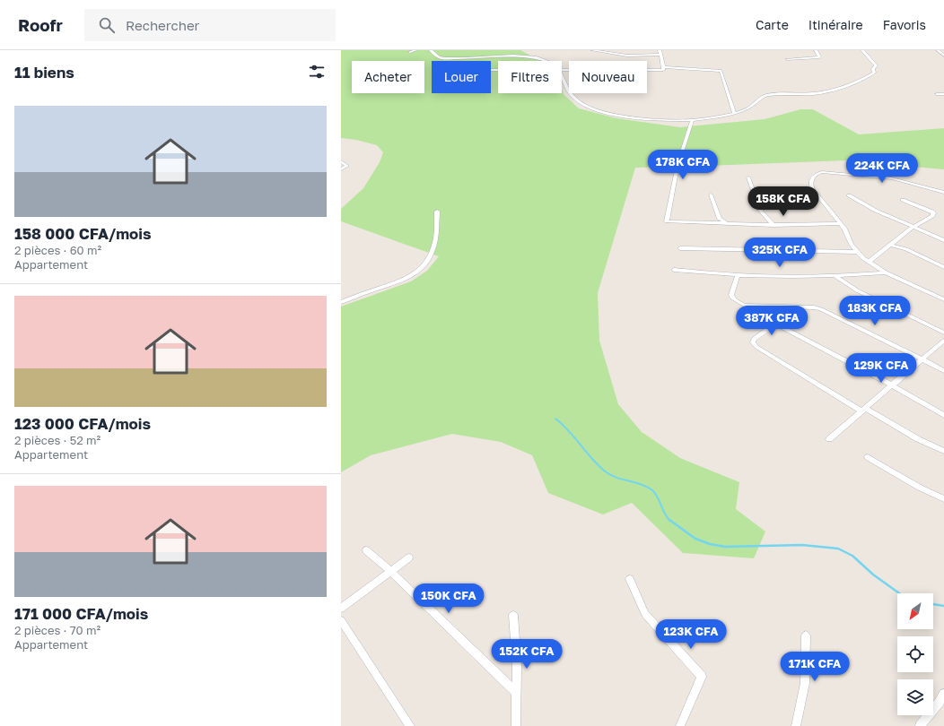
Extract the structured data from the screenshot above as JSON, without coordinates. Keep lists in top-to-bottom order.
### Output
{
  "north": "bottom left",
  "page": {
    "header": "Roofr",
    "search": "Rechercher",
    "nav": ["Carte", "Itinéraire", "Favoris"],
    "heading": "11 biens",
    "chip": [
      "Acheter",
      "Louer",
      "Filtres",
      "Nouveau"
    ],
    "list": [
      {
        "name": "158 000 CFA/mois",
        "note": "2 pièces · 60 m² · Appartement"
      },
      {
        "name": "123 000 CFA/mois",
        "note": "2 pièces · 52 m² · Appartement"
      },
      {
        "name": "171 000 CFA/mois",
        "note": "2 pièces · 70 m² · Appartement"
      }
    ],
    "price": [
      "178K CFA",
      "224K CFA",
      "158K CFA",
      "325K CFA",
      "183K CFA",
      "387K CFA",
      "129K CFA",
      "150K CFA",
      "123K CFA",
      "152K CFA",
      "171K CFA"
    ]
  }
}
